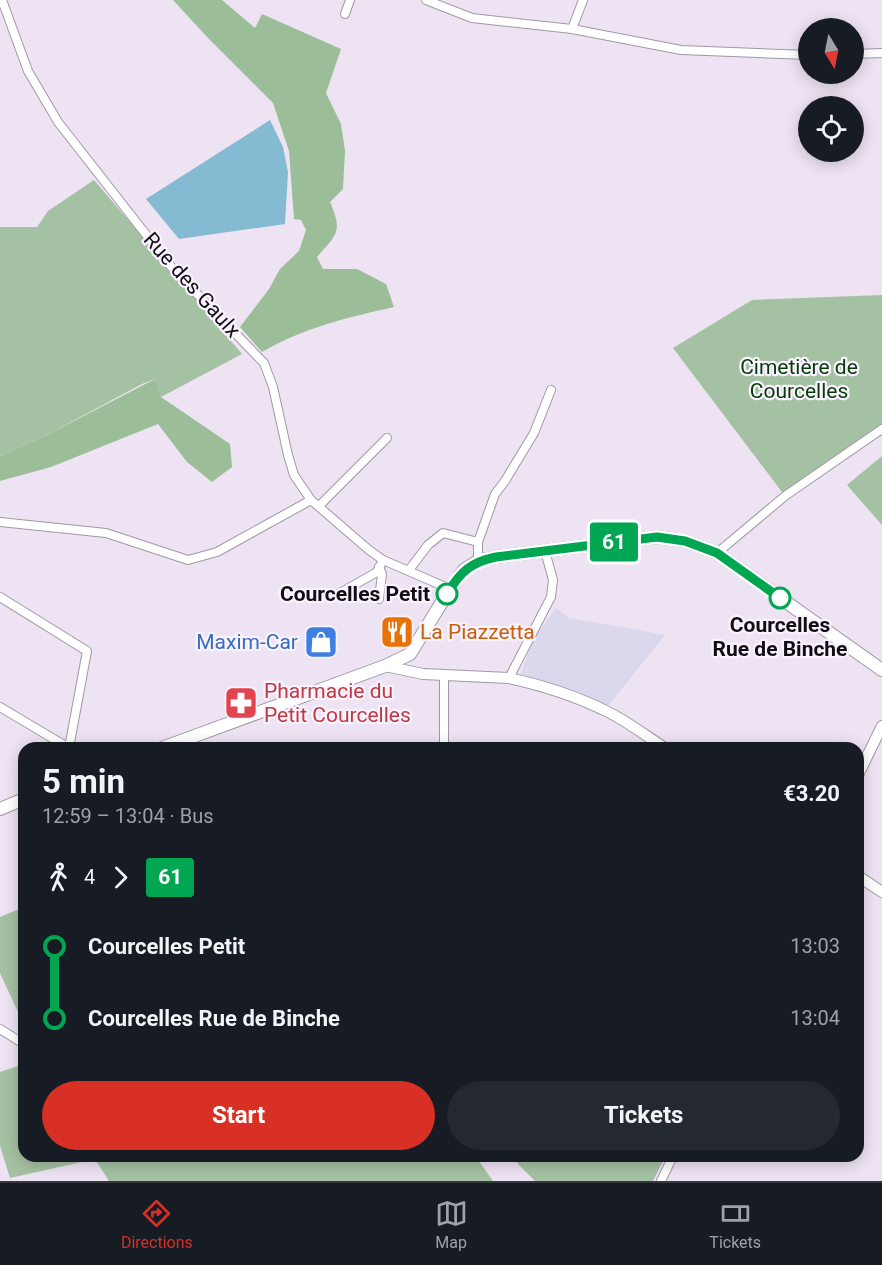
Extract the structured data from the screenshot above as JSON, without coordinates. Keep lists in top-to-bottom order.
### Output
{
  "streets": {
    "street": ["Rue des Gaulx"]
  },
  "parks": ["Cimetière de Courcelles"],
  "places": {
    "other": ["Courcelles Petit", "Courcelles Rue de Binche"],
    "restaurant": ["La Piazzetta"],
    "shop": ["Maxim-Car"],
    "pharmacy": ["Pharmacie du Petit Courcelles"]
  },
  "lines": ["bus line 61"],
  "north": "bottom",
  "page": {
    "on_map": "61",
    "heading": ["5 min", "12:59 – 13:04 · Bus", "€3.20"],
    "legs": ["4", "61"],
    "list": [
      {
        "name": "Courcelles Petit",
        "value": "13:03"
      },
      {
        "name": "Courcelles Rue de Binche",
        "value": "13:04"
      }
    ],
    "buttons": ["Start", "Tickets"],
    "tabs": ["Directions", "Map", "Tickets"]
  }
}
